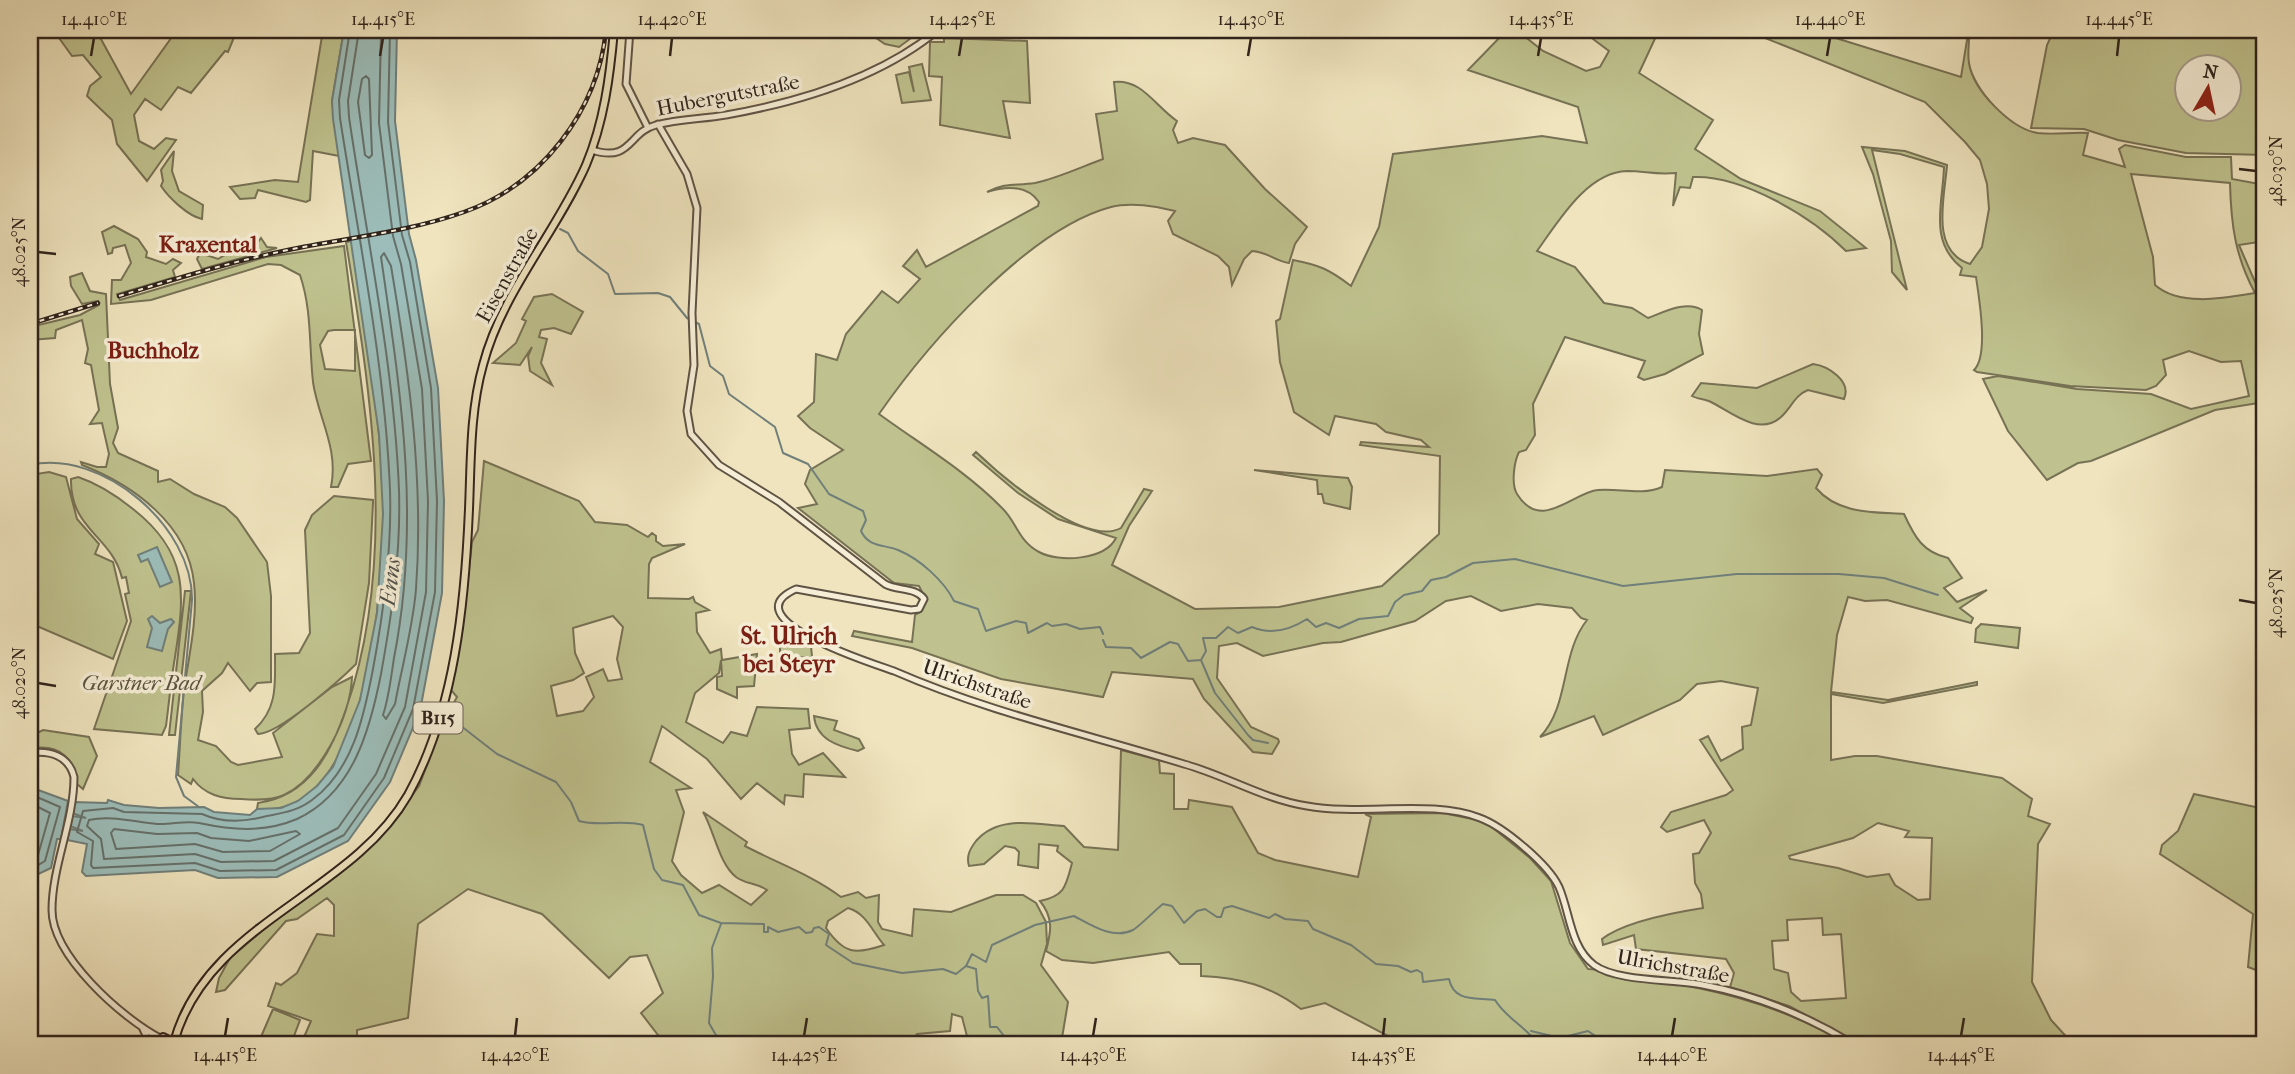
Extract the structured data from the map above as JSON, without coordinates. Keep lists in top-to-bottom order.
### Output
{
  "streets": {
    "main road": ["Eisenstraße", "B115"],
    "street": ["Hubergutstraße", "Ulrichstraße"]
  },
  "crossings": [
    ["Hubergutstraße", "Ulrichstraße"],
    ["Eisenstraße", "B115"]
  ],
  "districts": ["Kraxental", "Buchholz", "St. Ulrich bei Steyr"],
  "water": ["Enns"],
  "parks": ["Garstner Bad"],
  "north": "top",
  "coordinates": [
    "14.410°E",
    "14.415°E",
    "14.420°E",
    "14.425°E",
    "14.430°E",
    "14.435°E",
    "14.440°E",
    "14.445°E",
    "48.030°N",
    "48.025°N",
    "48.020°N"
  ]
}
